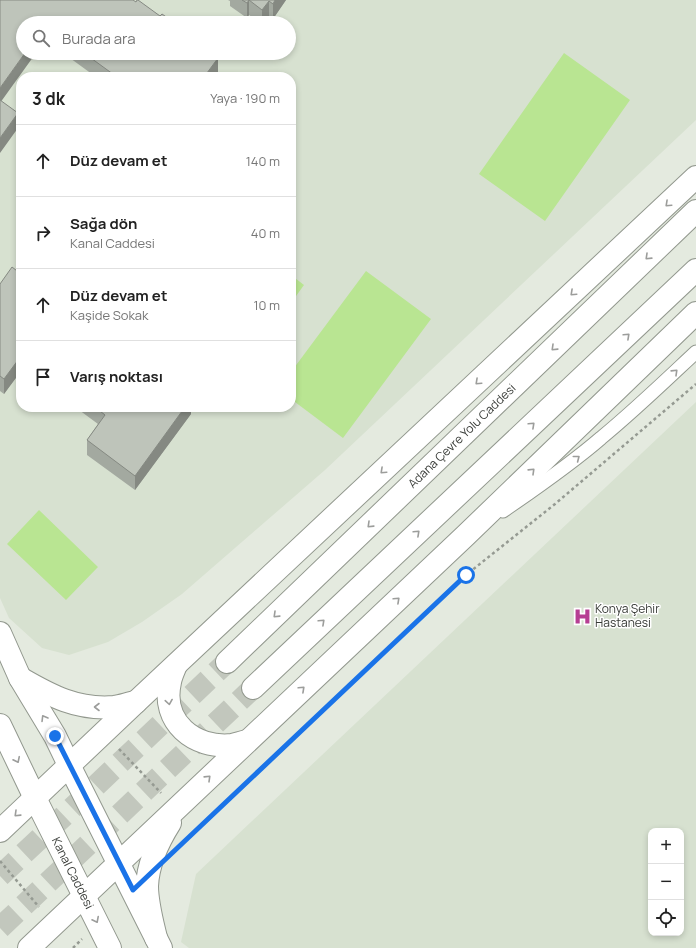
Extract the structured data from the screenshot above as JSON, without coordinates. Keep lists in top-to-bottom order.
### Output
{
  "streets": {
    "main road": ["Adana Çevre Yolu Caddesi", "Kanal Caddesi"]
  },
  "places": {
    "hospital": ["Konya Şehir Hastanesi"]
  },
  "page": {
    "search": "Burada ara",
    "heading": ["3 dk", "Yaya · 190 m"],
    "list": [
      ["Düz devam et", "140 m"],
      ["Sağa dön", "Kanal Caddesi", "40 m"],
      ["Düz devam et", "Kaşide Sokak", "10 m"],
      "Varış noktası"
    ],
    "map_buttons": ["+", "−"]
  }
}
